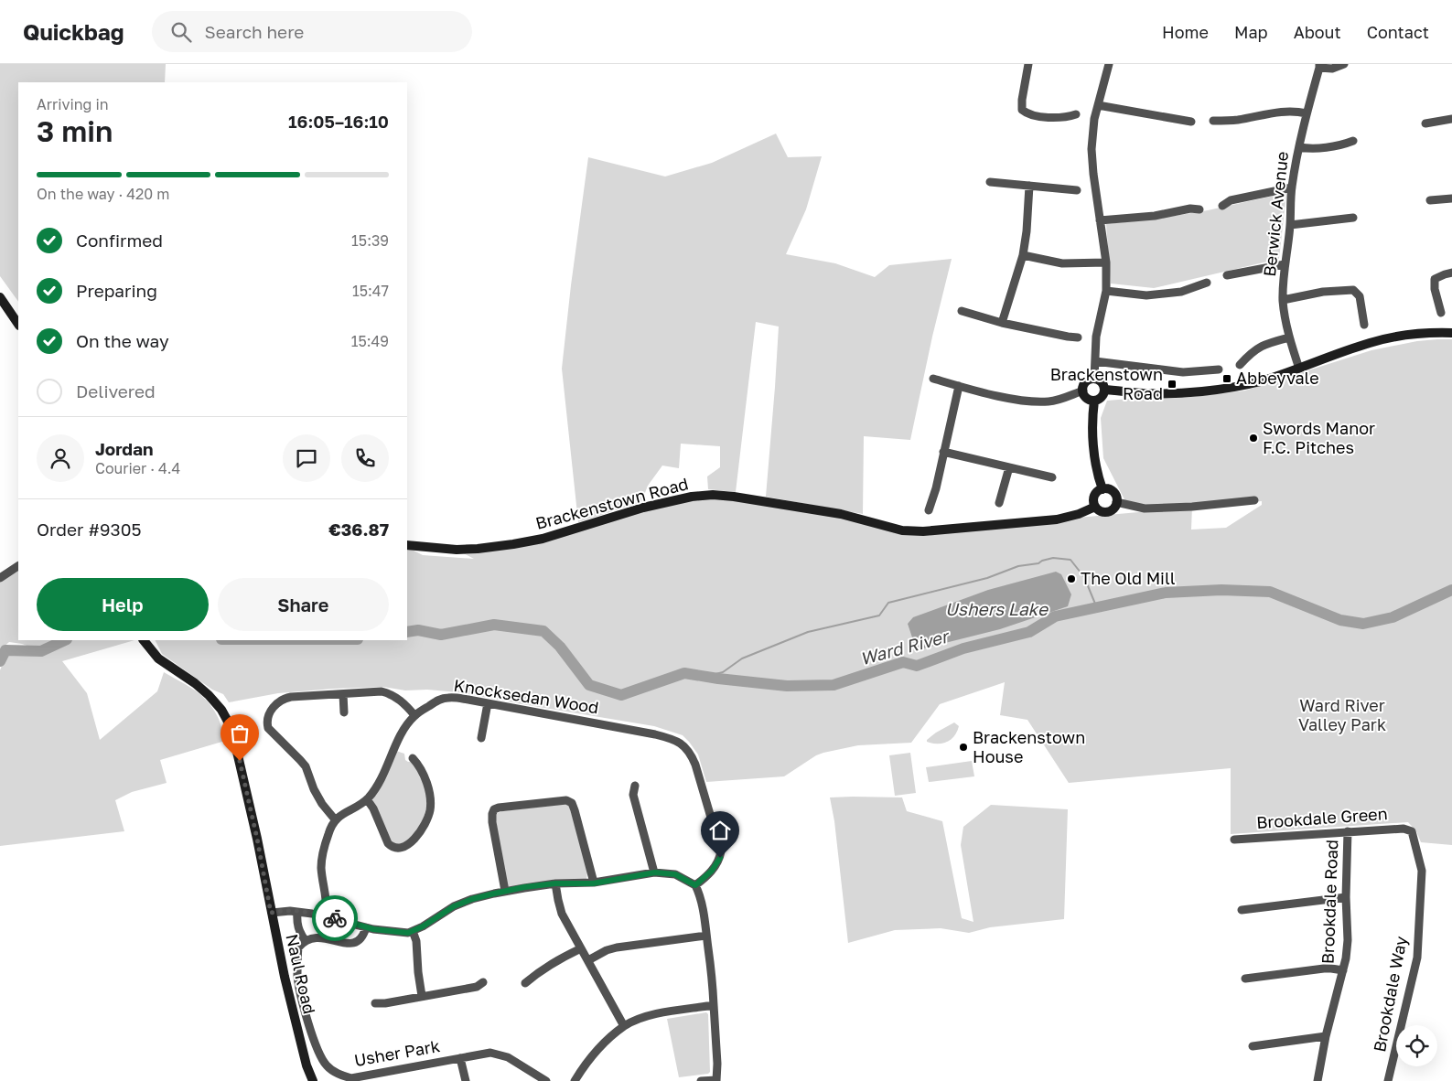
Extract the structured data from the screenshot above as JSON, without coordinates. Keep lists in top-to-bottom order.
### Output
{
  "streets": {
    "street": [
      "Berwick Avenue",
      "Brackenstown Road",
      "Knocksedan Wood",
      "Brookdale Green",
      "Brookdale Road",
      "Naul Road",
      "Brookdale Way",
      "Usher Park"
    ]
  },
  "crossings": [
    ["Brookdale Green", "Brookdale Road"],
    ["Brookdale Green", "Brookdale Way"]
  ],
  "water": ["Ushers Lake", "Ward River"],
  "parks": ["Ward River Valley Park"],
  "places": {
    "transit": ["Abbeyvale", "Brackenstown Road"],
    "other": ["Swords Manor F.C. Pitches", "The Old Mill", "Brackenstown House"]
  },
  "page": {
    "header": "Quickbag",
    "search": "Search here",
    "nav": [
      "Home",
      "Map",
      "About",
      "Contact"
    ],
    "heading": ["3 min", "Arriving in", "16:05–16:10"],
    "panel": [
      "Jordan",
      "Courier · 4.4",
      "Order #9305",
      "€36.87"
    ],
    "bar": "On the way · 420 m",
    "list": [
      ["Confirmed", "15:39"],
      ["Preparing", "15:47"],
      ["On the way", "15:49"],
      "Delivered"
    ],
    "buttons": ["Help", "Share"]
  }
}
